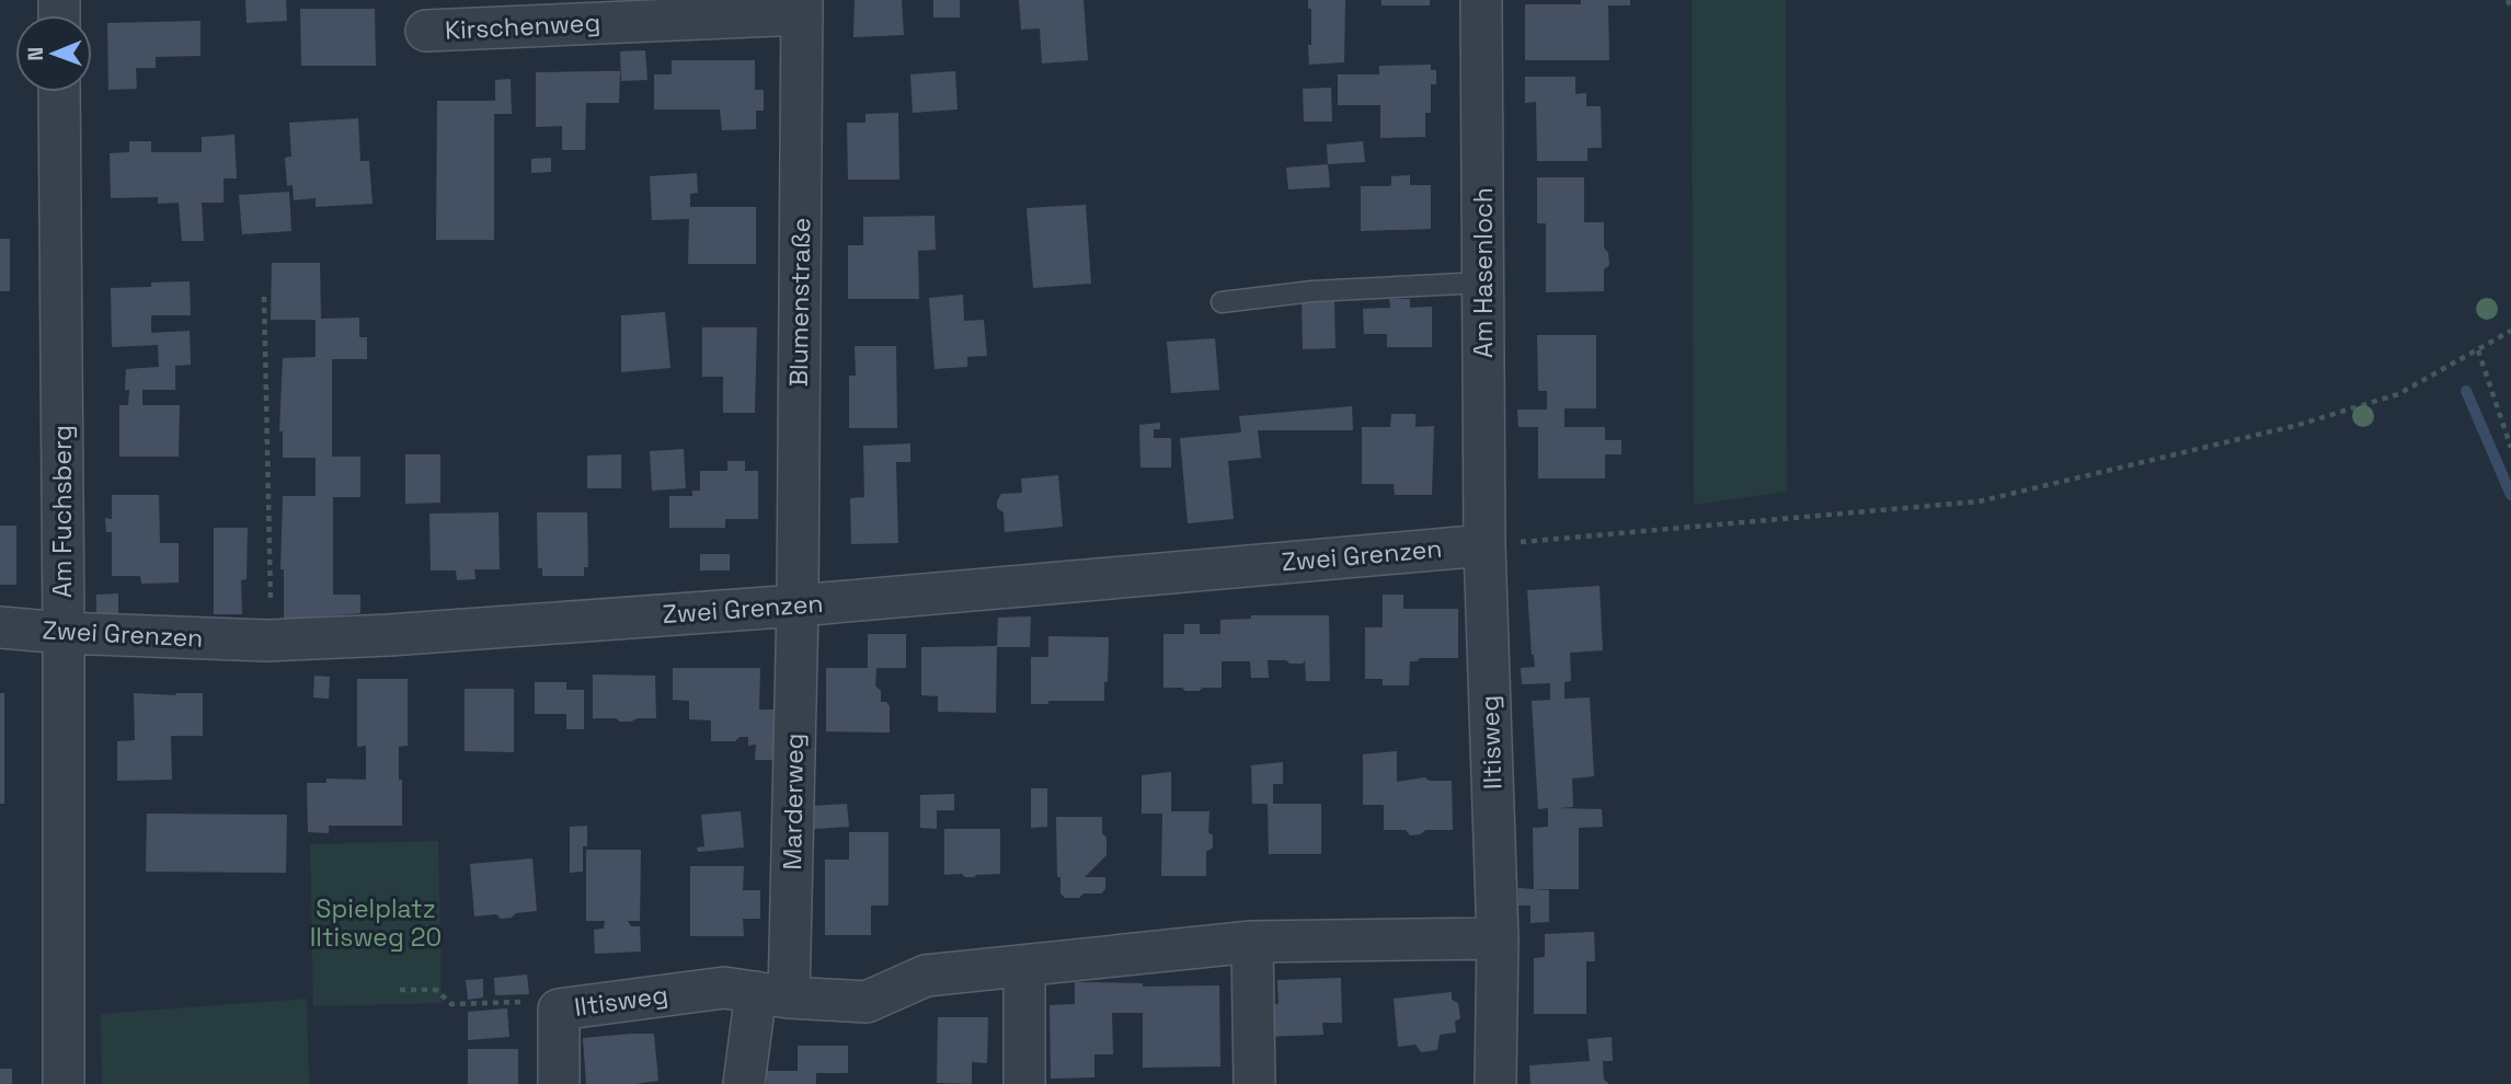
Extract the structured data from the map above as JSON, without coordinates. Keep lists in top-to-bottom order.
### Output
{
  "streets": {
    "street": [
      "Kirschenweg",
      "Am Hasenloch",
      "Blumenstraße",
      "Am Fuchsberg",
      "Zwei Grenzen",
      "Iltisweg",
      "Marderweg"
    ]
  },
  "crossings": [
    ["Kirschenweg", "Blumenstraße"],
    ["Am Hasenloch", "Zwei Grenzen"],
    ["Am Hasenloch", "Iltisweg"],
    ["Blumenstraße", "Zwei Grenzen"],
    ["Blumenstraße", "Marderweg"],
    ["Am Fuchsberg", "Zwei Grenzen"],
    ["Zwei Grenzen", "Iltisweg"],
    ["Zwei Grenzen", "Marderweg"],
    ["Iltisweg", "Marderweg"]
  ],
  "parks": ["Spielplatz Iltisweg 20"],
  "north": "left"
}
